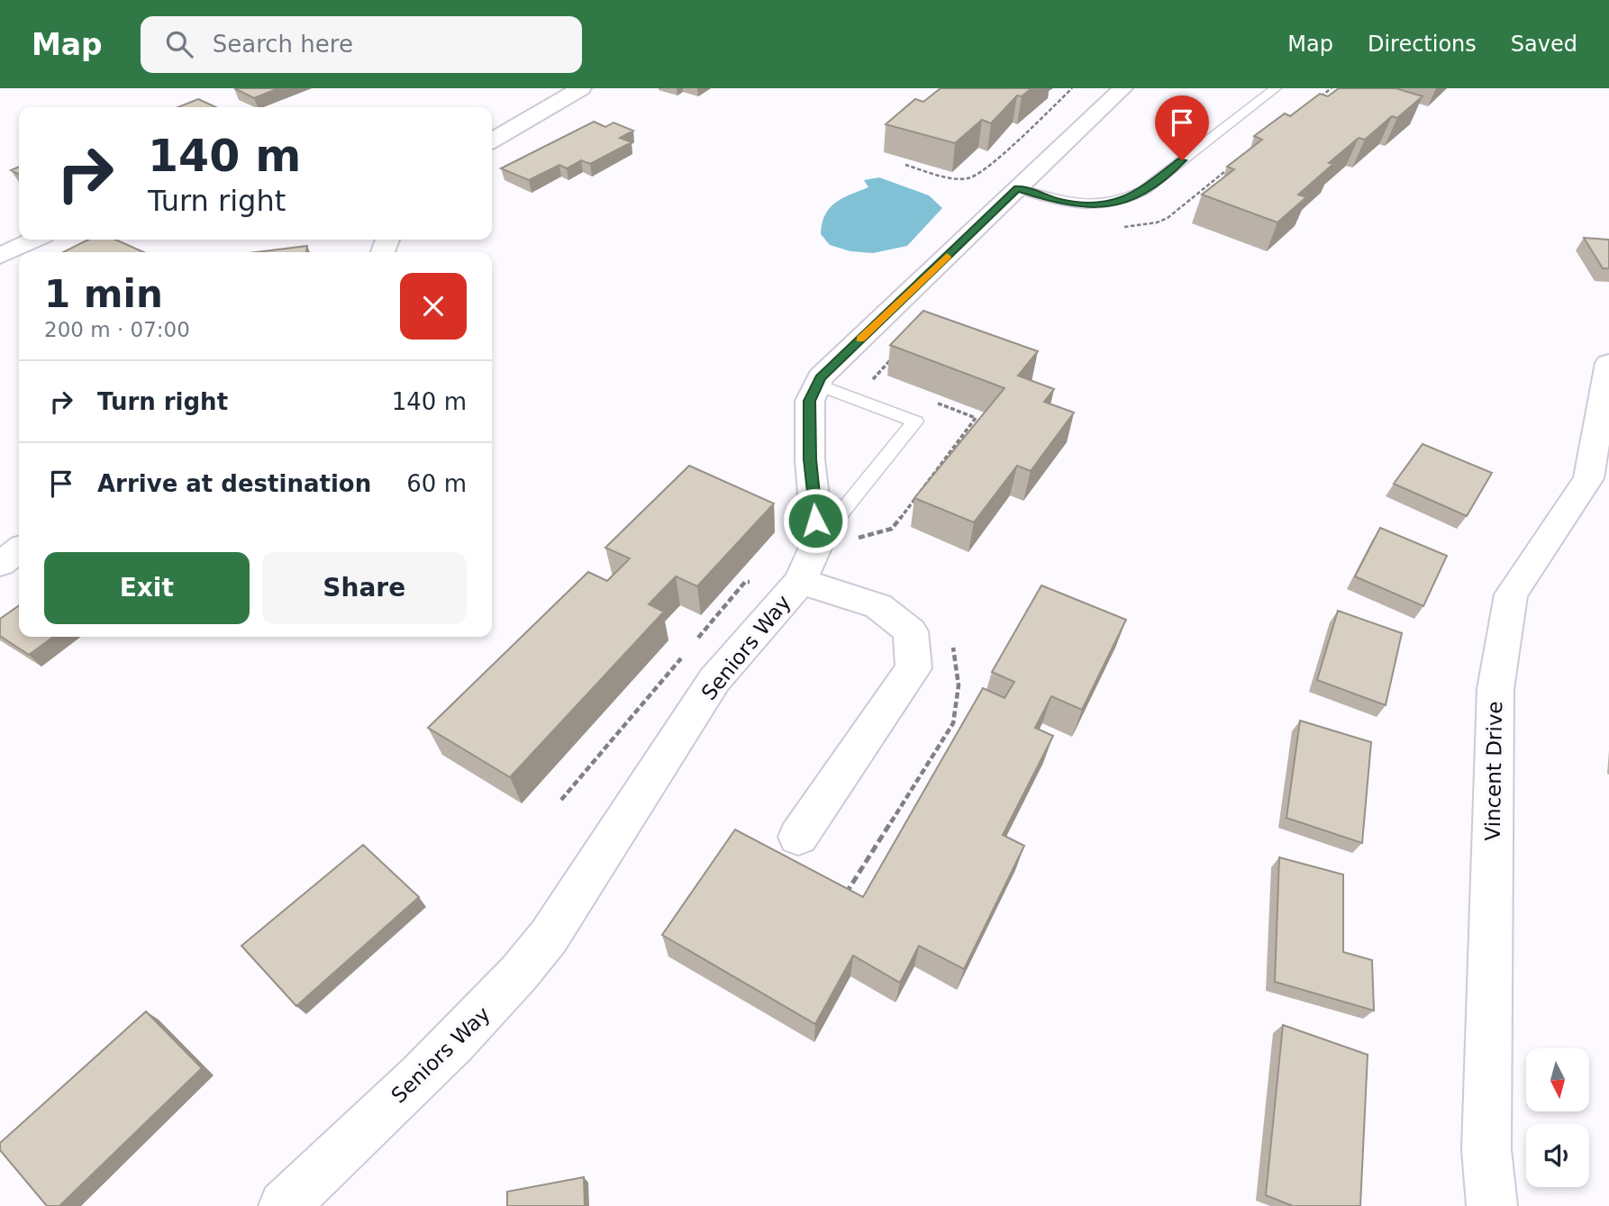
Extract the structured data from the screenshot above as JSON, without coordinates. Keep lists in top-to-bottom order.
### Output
{
  "streets": {
    "street": ["Seniors Way", "Vincent Drive"]
  },
  "north": "bottom",
  "page": {
    "header": "Map",
    "search": "Search here",
    "nav": ["Map", "Directions", "Saved"],
    "turn": ["140 m", "Turn right"],
    "heading": ["1 min", "200 m · 07:00"],
    "list": [
      {
        "name": "Turn right",
        "value": "140 m"
      },
      {
        "name": "Arrive at destination",
        "value": "60 m"
      }
    ],
    "buttons": ["Exit", "Share"]
  }
}
